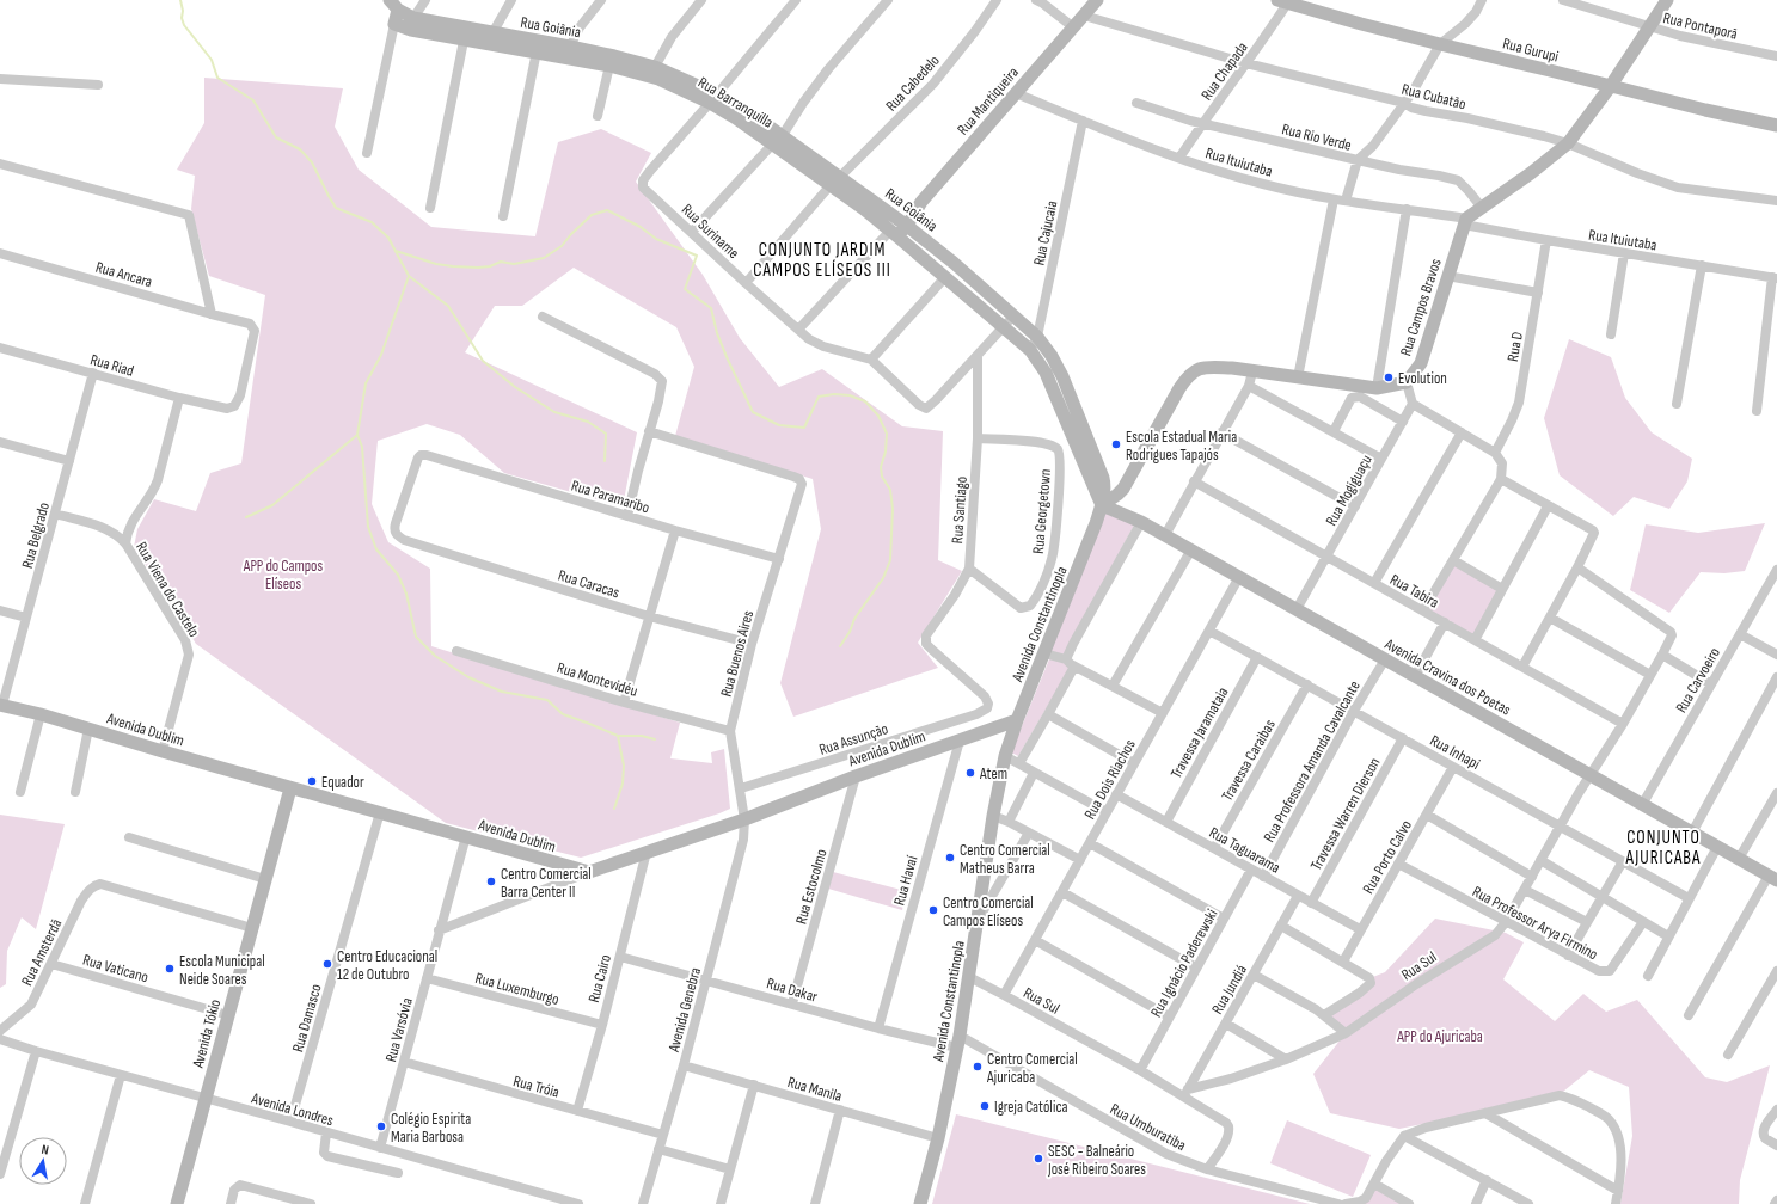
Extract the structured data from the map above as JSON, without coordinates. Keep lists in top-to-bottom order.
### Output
{
  "streets": {
    "street": [
      "Rua Pontaporã",
      "Rua Goiânia",
      "Rua Gurupi",
      "Rua Chapada",
      "Rua Cabedelo",
      "Rua Cubatão",
      "Rua Mantiqueira",
      "Rua Barranquilla",
      "Rua Rio Verde",
      "Rua Ituiutaba",
      "Rua Suriname",
      "Rua Cajucaia",
      "Rua Ancara",
      "Rua Campos Bravos",
      "Rua D",
      "Rua Riad",
      "Rua Mogiguaçu",
      "Rua Paramaribo",
      "Rua Santiago",
      "Rua Georgetown",
      "Rua Belgrado",
      "Rua Caracas",
      "Rua Viena do Castelo",
      "Rua Tabira",
      "Avenida Constantinopla",
      "Rua Buenos Aires",
      "Avenida Cravina dos Poetas",
      "Rua Montevidéu",
      "Rua Carvoeiro",
      "Avenida Dublim",
      "Travessa Jaramataia",
      "Rua Assunção",
      "Rua Inhapi",
      "Travessa Caraibas",
      "Rua Professora Amanda Cavalcante",
      "Rua Dois Riachos",
      "Travessa Warren Dierson",
      "Rua Taguarama",
      "Rua Porto Calvo",
      "Rua Havaí",
      "Rua Estocolmo",
      "Rua Professor Arya Firmino",
      "Rua Amsterdã",
      "Rua Ignácio Paderewski",
      "Rua Sul",
      "Rua Vaticano",
      "Rua Cairo",
      "Rua Luxemburgo",
      "Rua Dakar",
      "Rua Jundiá",
      "Avenida Genebra",
      "Rua Damasco",
      "Rua Varsóvia",
      "Avenida Tókio",
      "Rua Tróia",
      "Rua Manila",
      "Avenida Londres",
      "Rua Umburatiba"
    ]
  },
  "crossings": [
    ["Rua Goiânia", "Rua Mantiqueira"],
    ["Rua Goiânia", "Rua Barranquilla"],
    ["Rua Goiânia", "Rua Cajucaia"],
    ["Rua Goiânia", "Avenida Constantinopla"],
    ["Rua Goiânia", "Avenida Cravina dos Poetas"],
    ["Rua Gurupi", "Rua Chapada"],
    ["Rua Chapada", "Rua Cubatão"],
    ["Rua Chapada", "Rua Rio Verde"],
    ["Rua Chapada", "Rua Ituiutaba"],
    ["Rua Cabedelo", "Rua Barranquilla"],
    ["Rua Cabedelo", "Rua Suriname"],
    ["Rua Cubatão", "Rua Mantiqueira"],
    ["Rua Mantiqueira", "Rua Barranquilla"],
    ["Rua Mantiqueira", "Rua Ituiutaba"],
    ["Rua Barranquilla", "Rua Suriname"],
    ["Rua Ituiutaba", "Rua Cajucaia"],
    ["Rua Ituiutaba", "Rua Campos Bravos"],
    ["Rua Ituiutaba", "Rua D"],
    ["Rua Suriname", "Rua Santiago"],
    ["Rua Ancara", "Rua Riad"],
    ["Rua Riad", "Rua Belgrado"],
    ["Rua Mogiguaçu", "Rua Tabira"],
    ["Rua Mogiguaçu", "Avenida Cravina dos Poetas"],
    ["Rua Paramaribo", "Rua Caracas"],
    ["Rua Paramaribo", "Rua Buenos Aires"],
    ["Rua Santiago", "Rua Georgetown"],
    ["Rua Santiago", "Rua Assunção"],
    ["Rua Belgrado", "Rua Viena do Castelo"],
    ["Rua Belgrado", "Avenida Dublim"],
    ["Rua Caracas", "Rua Buenos Aires"],
    ["Rua Viena do Castelo", "Avenida Dublim"],
    ["Rua Tabira", "Rua Sul"],
    ["Avenida Constantinopla", "Avenida Cravina dos Poetas"],
    ["Avenida Constantinopla", "Avenida Dublim"],
    ["Avenida Constantinopla", "Rua Sul"],
    ["Avenida Constantinopla", "Rua Dakar"],
    ["Avenida Constantinopla", "Rua Manila"],
    ["Avenida Constantinopla", "Rua Umburatiba"],
    ["Rua Buenos Aires", "Rua Montevidéu"],
    ["Rua Buenos Aires", "Avenida Dublim"],
    ["Rua Buenos Aires", "Rua Assunção"],
    ["Rua Buenos Aires", "Avenida Genebra"],
    ["Avenida Cravina dos Poetas", "Rua Carvoeiro"],
    ["Avenida Cravina dos Poetas", "Rua Professora Amanda Cavalcante"],
    ["Avenida Cravina dos Poetas", "Rua Dois Riachos"],
    ["Avenida Cravina dos Poetas", "Rua Sul"],
    ["Avenida Dublim", "Rua Havaí"],
    ["Avenida Dublim", "Rua Estocolmo"],
    ["Avenida Dublim", "Rua Cairo"],
    ["Avenida Dublim", "Avenida Genebra"],
    ["Avenida Dublim", "Rua Damasco"],
    ["Avenida Dublim", "Rua Varsóvia"],
    ["Avenida Dublim", "Avenida Tókio"],
    ["Travessa Jaramataia", "Rua Inhapi"],
    ["Travessa Jaramataia", "Rua Taguarama"],
    ["Rua Inhapi", "Travessa Caraibas"],
    ["Rua Inhapi", "Rua Professora Amanda Cavalcante"],
    ["Rua Inhapi", "Rua Dois Riachos"],
    ["Rua Inhapi", "Travessa Warren Dierson"],
    ["Rua Inhapi", "Rua Porto Calvo"],
    ["Rua Inhapi", "Rua Sul"],
    ["Travessa Caraibas", "Rua Taguarama"],
    ["Rua Professora Amanda Cavalcante", "Rua Taguarama"],
    ["Rua Dois Riachos", "Rua Taguarama"],
    ["Rua Dois Riachos", "Rua Sul"],
    ["Travessa Warren Dierson", "Rua Taguarama"],
    ["Rua Taguarama", "Rua Porto Calvo"],
    ["Rua Taguarama", "Rua Ignácio Paderewski"],
    ["Rua Taguarama", "Rua Jundiá"],
    ["Rua Porto Calvo", "Rua Professor Arya Firmino"],
    ["Rua Havaí", "Rua Dakar"],
    ["Rua Estocolmo", "Rua Dakar"],
    ["Rua Professor Arya Firmino", "Rua Sul"],
    ["Rua Amsterdã", "Rua Vaticano"],
    ["Rua Amsterdã", "Avenida Tókio"],
    ["Rua Ignácio Paderewski", "Rua Sul"],
    ["Rua Sul", "Rua Jundiá"],
    ["Rua Sul", "Rua Umburatiba"],
    ["Rua Vaticano", "Avenida Tókio"],
    ["Rua Cairo", "Rua Luxemburgo"],
    ["Rua Cairo", "Rua Dakar"],
    ["Rua Cairo", "Rua Tróia"],
    ["Rua Luxemburgo", "Rua Varsóvia"],
    ["Rua Dakar", "Avenida Genebra"],
    ["Rua Dakar", "Rua Umburatiba"],
    ["Avenida Genebra", "Rua Tróia"],
    ["Avenida Genebra", "Rua Manila"],
    ["Rua Damasco", "Avenida Londres"],
    ["Rua Varsóvia", "Rua Tróia"],
    ["Rua Varsóvia", "Avenida Londres"],
    ["Avenida Tókio", "Avenida Londres"]
  ],
  "districts": ["CONJUNTO JARDIM CAMPOS ELÍSEOS III", "CONJUNTO AJURICABA"],
  "parks": ["APP do Campos Elíseos", "APP do Ajuricaba"],
  "places": [
    "Evolution",
    "Escola Estadual Maria Rodrigues Tapajós",
    "Atem",
    "Equador",
    "Centro Comercial Matheus Barra",
    "Centro Comercial Barra Center II",
    "Centro Comercial Campos Elíseos",
    "Centro Educacional 12 de Outubro",
    "Escola Municipal Neide Soares",
    "Centro Comercial Ajuricaba",
    "Igreja Católica",
    "Colégio Espirita Maria Barbosa",
    "SESC - Balneário José Ribeiro Soares"
  ],
  "north": "top"
}
